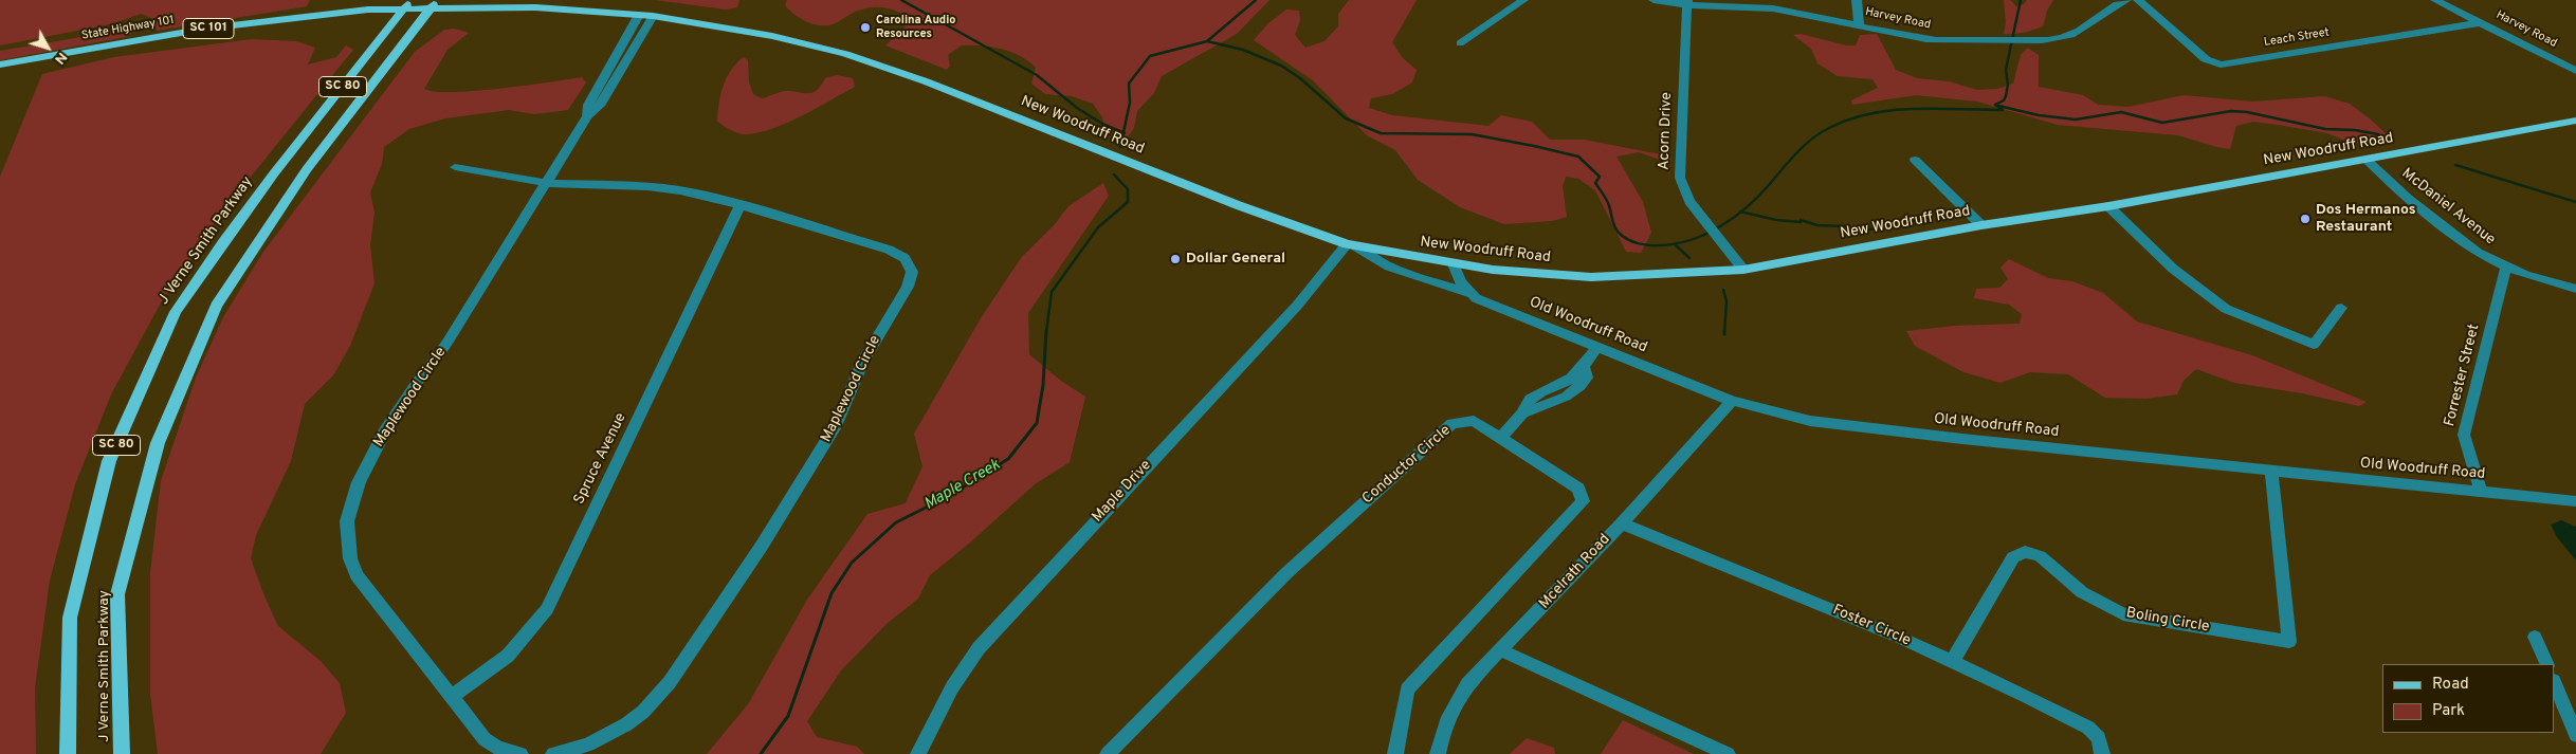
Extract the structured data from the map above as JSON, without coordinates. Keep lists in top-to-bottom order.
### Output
{
  "streets": {
    "main road": [
      "State Highway 101",
      "SC 101",
      "SC 80",
      "New Woodruff Road",
      "J Verne Smith Parkway"
    ],
    "street": [
      "Harvey Road",
      "Leach Street",
      "Acorn Drive",
      "McDaniel Avenue",
      "Old Woodruff Road",
      "Forrester Street",
      "Maplewood Circle",
      "Spruce Avenue",
      "Conductor Circle",
      "Maple Drive",
      "Mcelrath Road",
      "Boling Circle",
      "Foster Circle"
    ]
  },
  "crossings": [
    ["Harvey Road", "Leach Street"],
    ["Harvey Road", "Acorn Drive"],
    ["State Highway 101", "New Woodruff Road"],
    ["State Highway 101", "J Verne Smith Parkway"],
    ["New Woodruff Road", "Acorn Drive"],
    ["New Woodruff Road", "McDaniel Avenue"],
    ["New Woodruff Road", "J Verne Smith Parkway"],
    ["New Woodruff Road", "Old Woodruff Road"],
    ["New Woodruff Road", "Maplewood Circle"],
    ["New Woodruff Road", "Maple Drive"],
    ["McDaniel Avenue", "Forrester Street"],
    ["Old Woodruff Road", "Forrester Street"],
    ["Old Woodruff Road", "Maple Drive"],
    ["Old Woodruff Road", "Mcelrath Road"],
    ["Old Woodruff Road", "Boling Circle"],
    ["Maplewood Circle", "Spruce Avenue"],
    ["Mcelrath Road", "Foster Circle"],
    ["Boling Circle", "Foster Circle"]
  ],
  "water": ["Maple Creek"],
  "places": ["Carolina Audio Resources", "Dos Hermanos Restaurant", "Dollar General"],
  "legend": ["Road", "Park"],
  "north": "bottom right"
}
